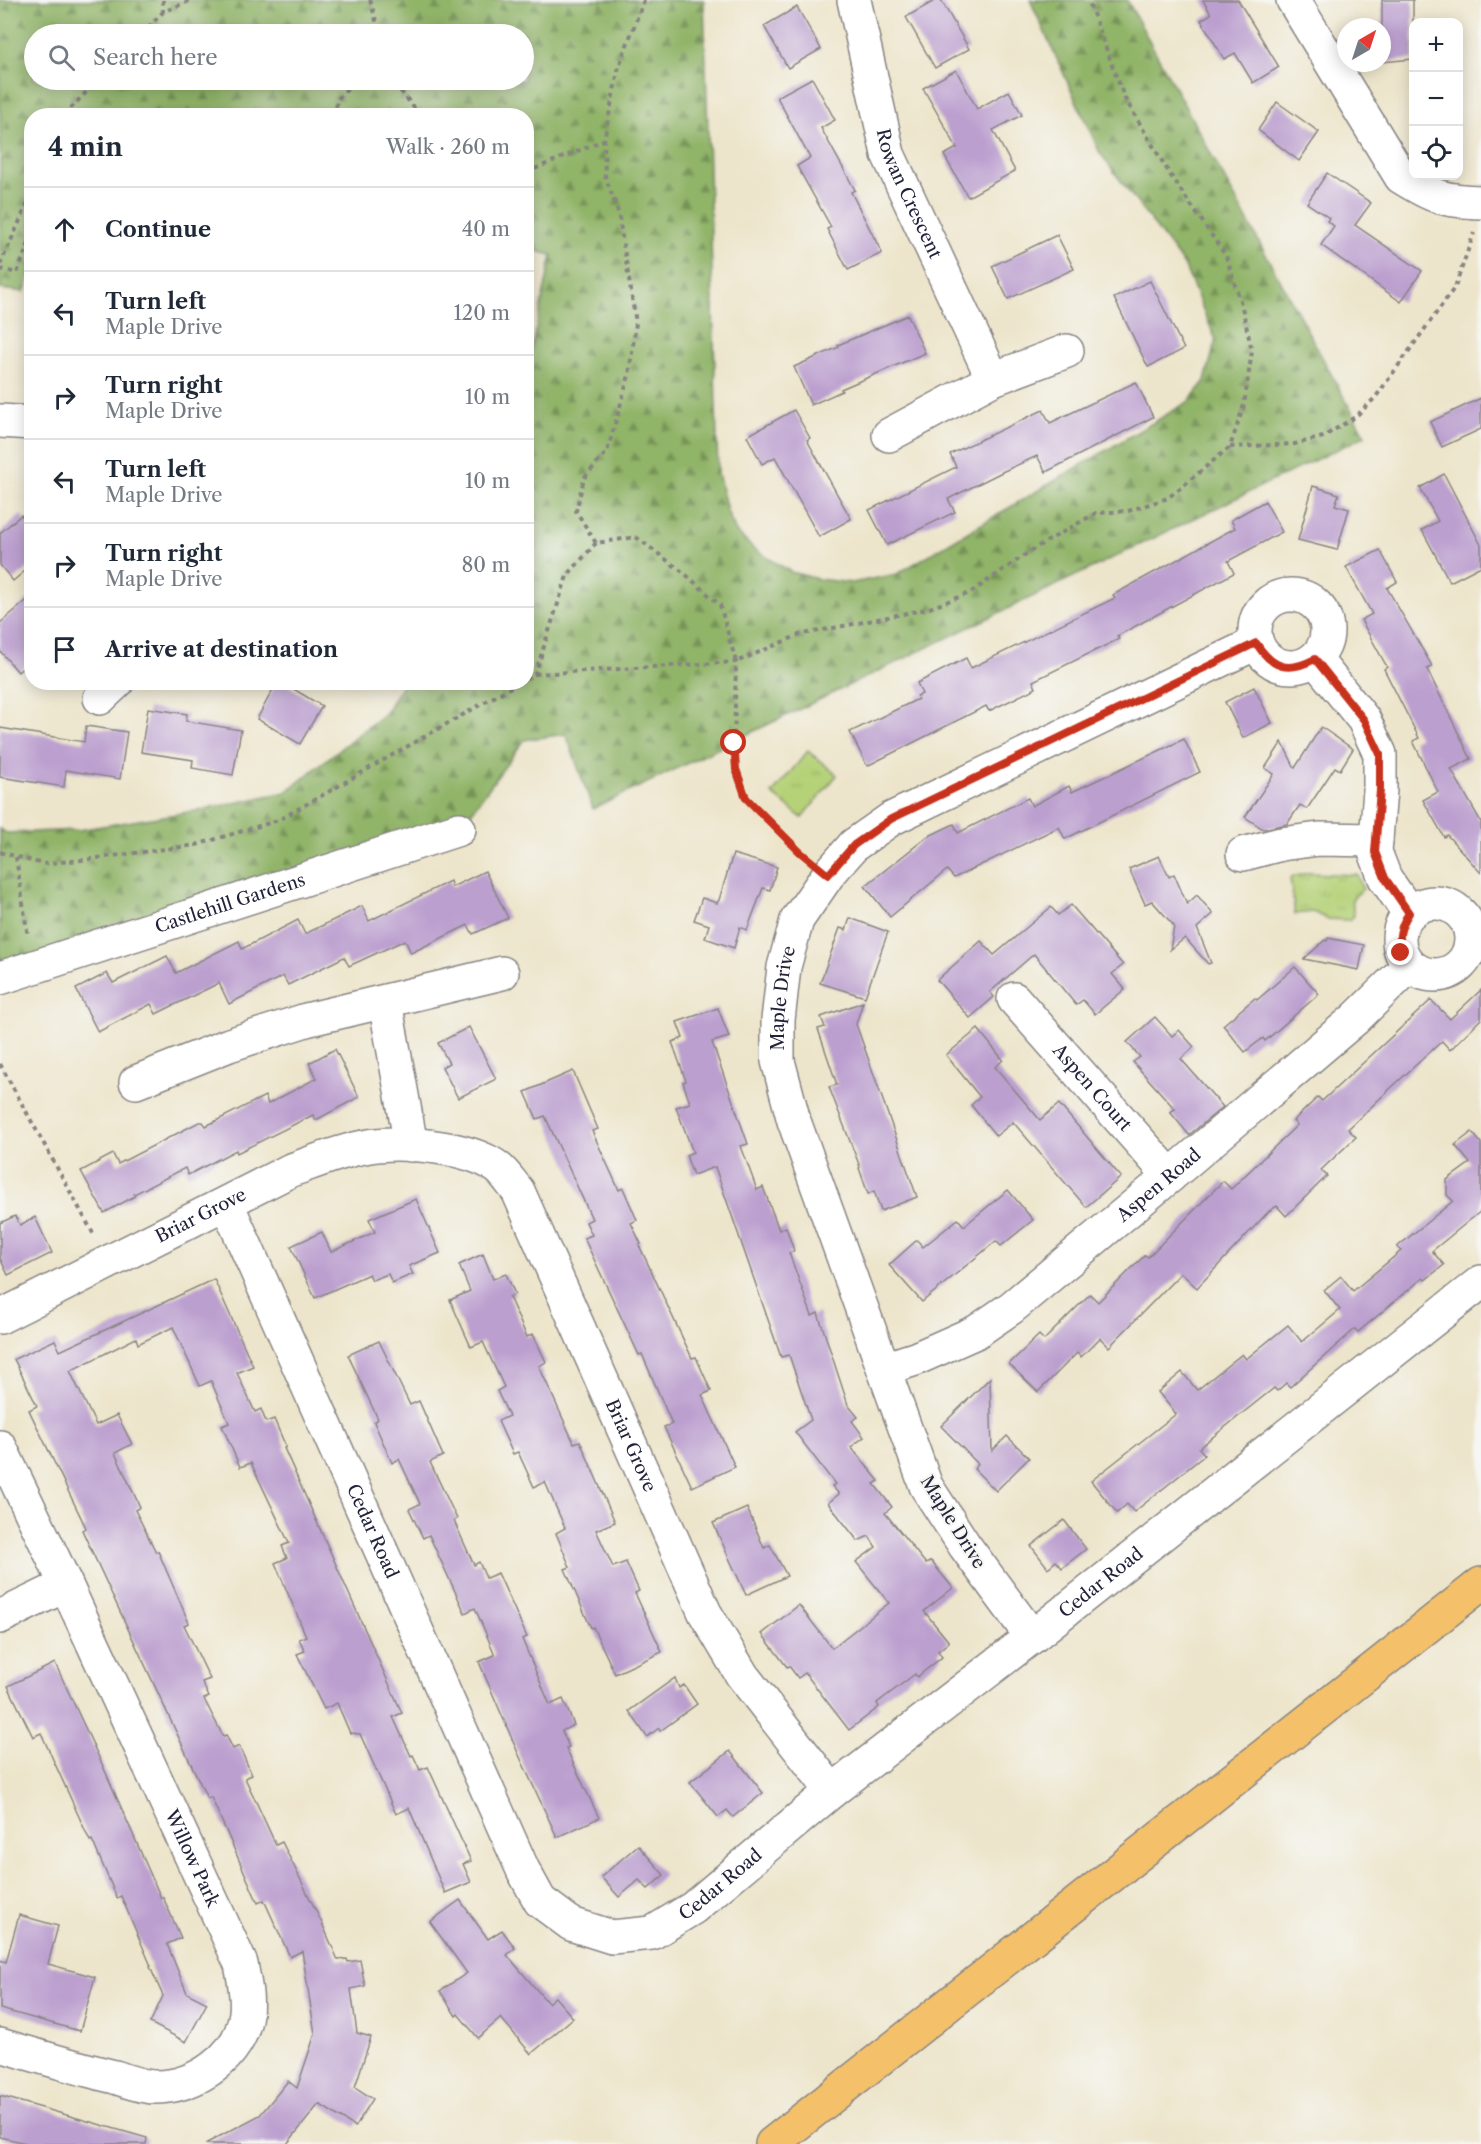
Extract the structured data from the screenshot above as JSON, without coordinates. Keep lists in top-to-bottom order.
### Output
{
  "streets": {
    "street": [
      "Rowan Crescent",
      "Castlehill Gardens",
      "Maple Drive",
      "Aspen Court",
      "Aspen Road",
      "Briar Grove",
      "Cedar Road",
      "Willow Park"
    ]
  },
  "crossings": [
    ["Maple Drive", "Aspen Road"],
    ["Maple Drive", "Cedar Road"],
    ["Aspen Court", "Aspen Road"],
    ["Briar Grove", "Cedar Road"]
  ],
  "north": "top right",
  "page": {
    "map_buttons": ["+", "−"],
    "search": "Search here",
    "heading": ["4 min", "Walk · 260 m"],
    "list": [
      ["Continue", "40 m"],
      ["Turn left", "Maple Drive", "120 m"],
      ["Turn right", "Maple Drive", "10 m"],
      ["Turn left", "Maple Drive", "10 m"],
      ["Turn right", "Maple Drive", "80 m"],
      "Arrive at destination"
    ]
  }
}
